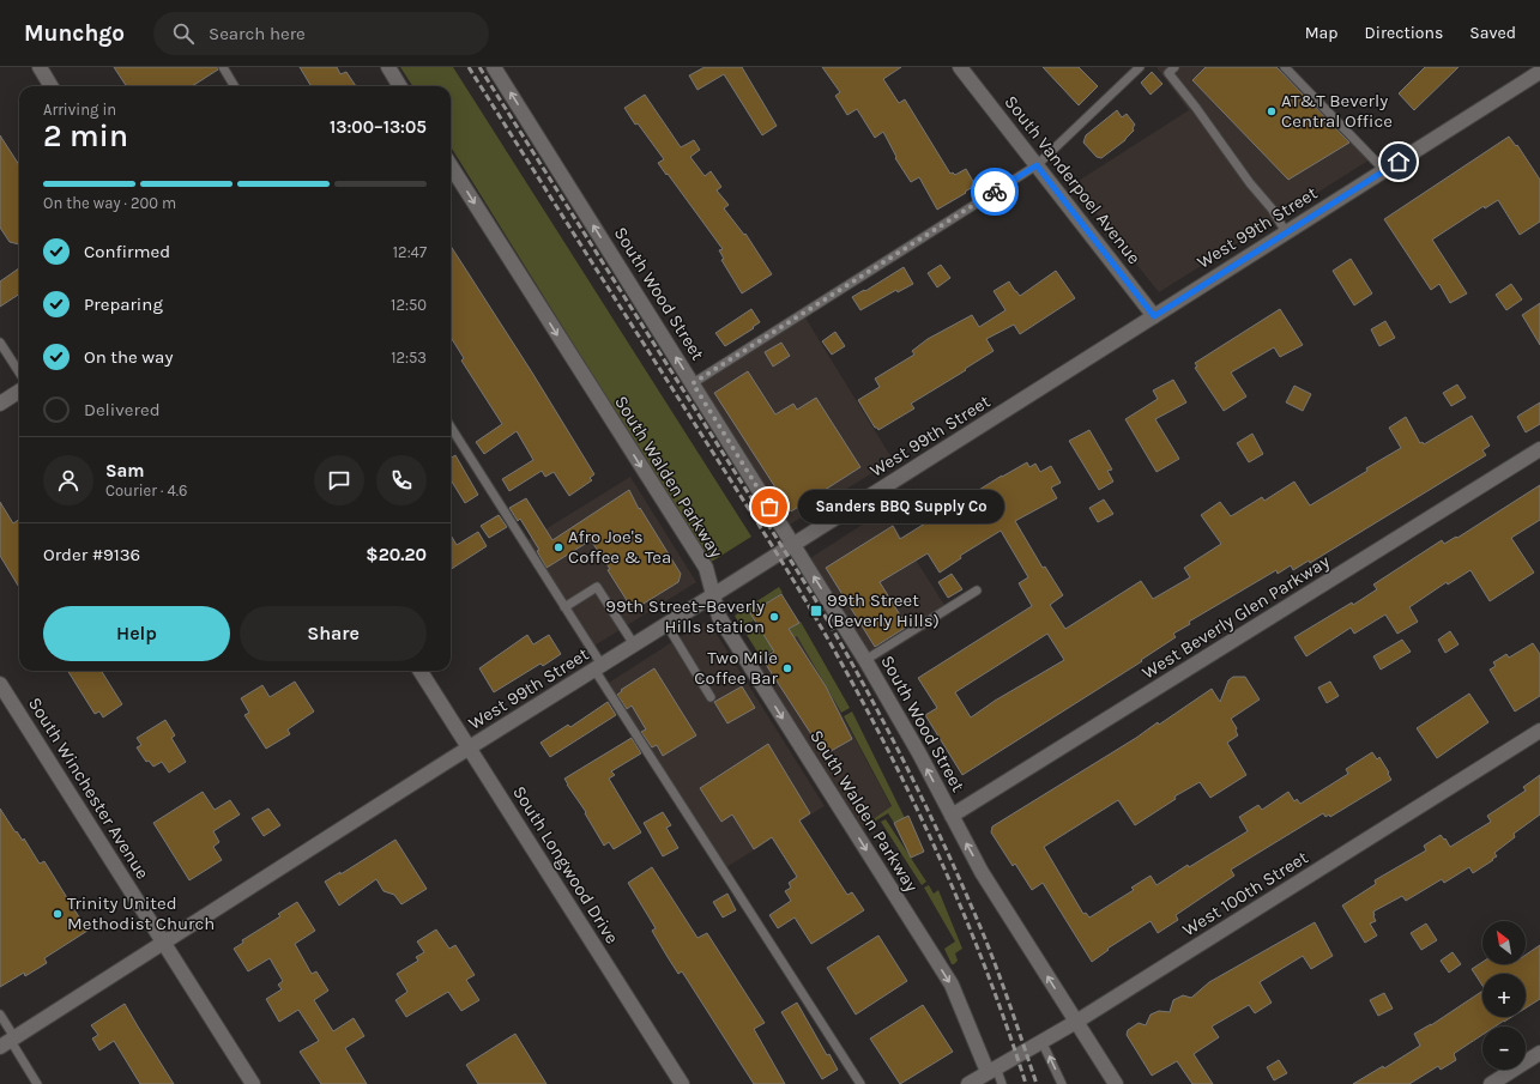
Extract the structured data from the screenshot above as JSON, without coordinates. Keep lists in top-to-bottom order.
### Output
{
  "streets": {
    "street": [
      "South Vanderpoel Avenue",
      "West 99th Street",
      "South Wood Street",
      "South Walden Parkway",
      "West Beverly Glen Parkway",
      "South Winchester Avenue",
      "South Longwood Drive",
      "West 100th Street"
    ]
  },
  "crossings": [
    ["South Vanderpoel Avenue", "West 99th Street"],
    ["West 99th Street", "South Wood Street"],
    ["West 99th Street", "South Walden Parkway"],
    ["West 99th Street", "South Winchester Avenue"],
    ["West 99th Street", "South Longwood Drive"],
    ["South Wood Street", "West Beverly Glen Parkway"],
    ["South Wood Street", "West 100th Street"],
    ["South Walden Parkway", "West 100th Street"]
  ],
  "one_way": ["South Wood Street", "South Walden Parkway"],
  "places": {
    "other": [
      "AT&T Beverly Central Office",
      "Sanders BBQ Supply Co",
      "Afro Joe's Coffee & Tea",
      "99th Street–Beverly Hills station",
      "Two Mile Coffee Bar",
      "Trinity United Methodist Church"
    ],
    "transit": ["99th Street (Beverly Hills)"]
  },
  "north": "top left",
  "page": {
    "header": "Munchgo",
    "search": "Search here",
    "nav": ["Map", "Directions", "Saved"],
    "heading": ["2 min", "Arriving in", "13:00–13:05"],
    "panel": [
      "Sam",
      "Courier · 4.6",
      "Order #9136",
      "$20.20"
    ],
    "bar": "On the way · 200 m",
    "list": [
      ["Confirmed", "12:47"],
      ["Preparing", "12:50"],
      ["On the way", "12:53"],
      "Delivered"
    ],
    "bubble": "Sanders BBQ Supply Co",
    "buttons": ["Help", "Share"],
    "map_buttons": ["+", "−"]
  }
}
